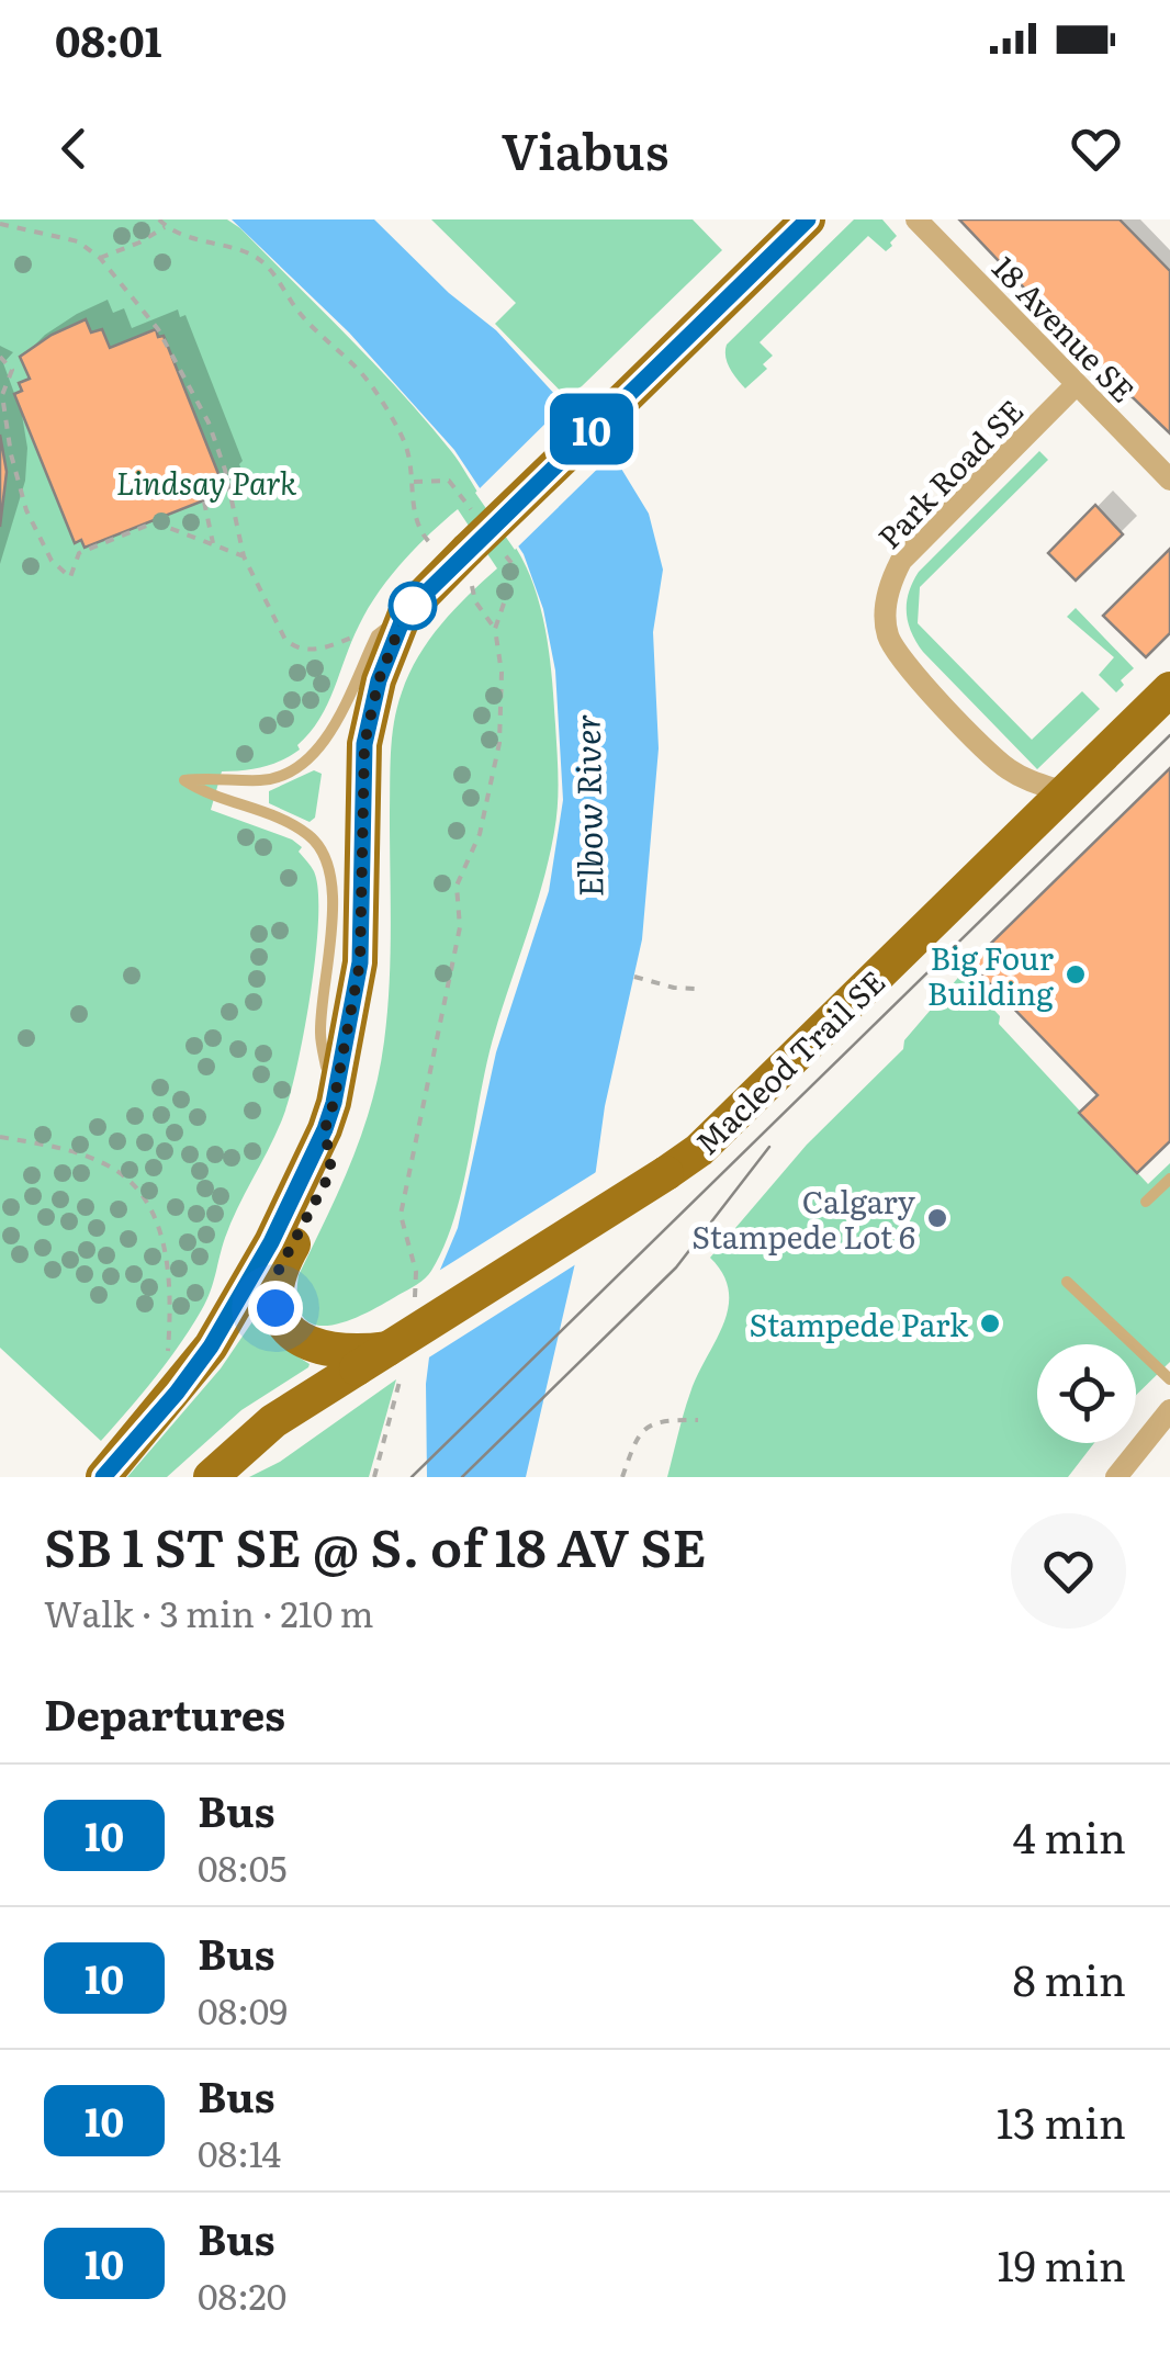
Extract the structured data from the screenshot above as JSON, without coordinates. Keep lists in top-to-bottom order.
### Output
{
  "streets": {
    "main road": ["Macleod Trail SE"],
    "street": ["18 Avenue SE", "Park Road SE"]
  },
  "crossings": [
    ["18 Avenue SE", "Park Road SE"],
    ["Park Road SE", "Macleod Trail SE"]
  ],
  "water": ["Elbow River"],
  "parks": ["Lindsay Park"],
  "places": ["Big Four Building", "Calgary Stampede Lot 6", "Stampede Park"],
  "lines": ["bus line 10"],
  "page": {
    "status": "08:01",
    "header": "Viabus",
    "on_map": "10",
    "heading": [
      ["SB 1 ST SE @ S. of 18 AV SE", "Walk · 3 min · 210 m"],
      "Departures"
    ],
    "list": [
      {
        "mark": "10",
        "name": "Bus",
        "note": "08:05",
        "value": "4 min"
      },
      {
        "mark": "10",
        "name": "Bus",
        "note": "08:09",
        "value": "8 min"
      },
      {
        "mark": "10",
        "name": "Bus",
        "note": "08:14",
        "value": "13 min"
      },
      {
        "mark": "10",
        "name": "Bus",
        "note": "08:20",
        "value": "19 min"
      }
    ]
  }
}
